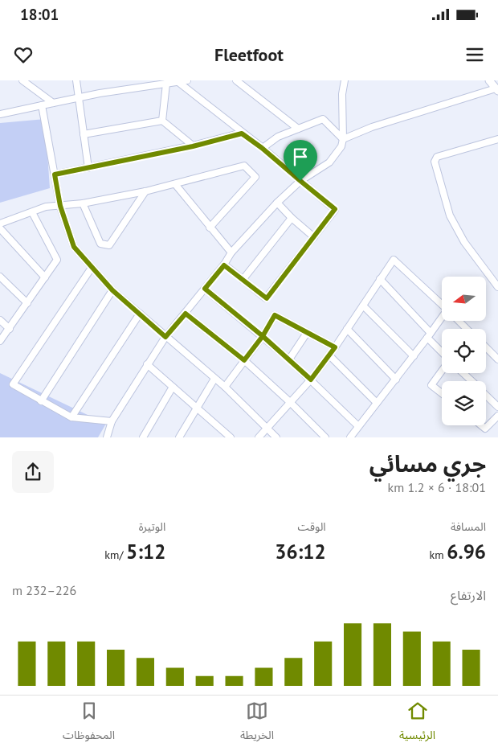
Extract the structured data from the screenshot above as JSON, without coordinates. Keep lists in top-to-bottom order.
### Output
{
  "north": "left",
  "page": {
    "status": "18:01",
    "header": "Fleetfoot",
    "heading": ["جري مسائي", "18:01 · 6 × 1.2 km"],
    "stats": [
      ["المسافة", "6.96 km"],
      ["الوقت", "36:12"],
      ["الوتيرة", "5:12 /km"]
    ],
    "chart": ["الارتفاع", "226–232 m"],
    "tabs": ["الرئيسية", "الخريطة", "المحفوظات"]
  }
}
